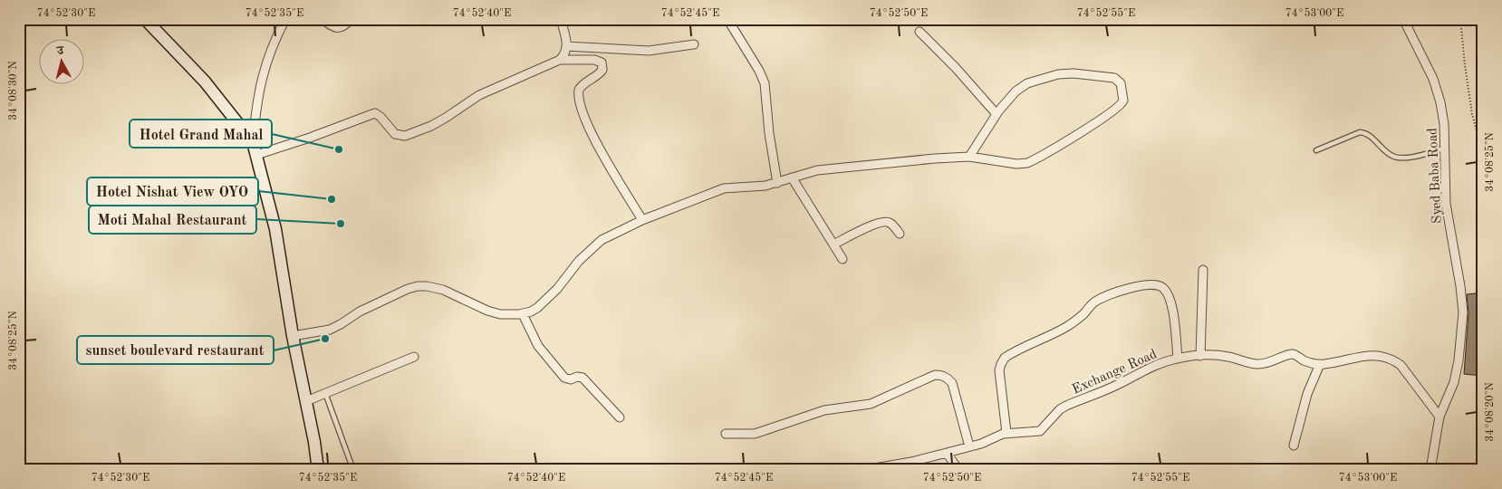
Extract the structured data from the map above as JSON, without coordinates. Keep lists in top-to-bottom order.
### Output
{
  "streets": {
    "street": ["Syed Baba Road", "Exchange Road"]
  },
  "crossings": [
    ["Syed Baba Road", "Exchange Road"]
  ],
  "places": [
    "Hotel Grand Mahal",
    "Hotel Nishat View OYO",
    "Moti Mahal Restaurant",
    "sunset boulevard restaurant"
  ],
  "north": "top",
  "coordinates": [
    "74°52'30\"E",
    "74°52'35\"E",
    "74°52'40\"E",
    "74°52'45\"E",
    "74°52'50\"E",
    "74°52'55\"E",
    "74°53'00\"E",
    "34°08'30\"N",
    "34°08'25\"N",
    "34°08'20\"N"
  ]
}
